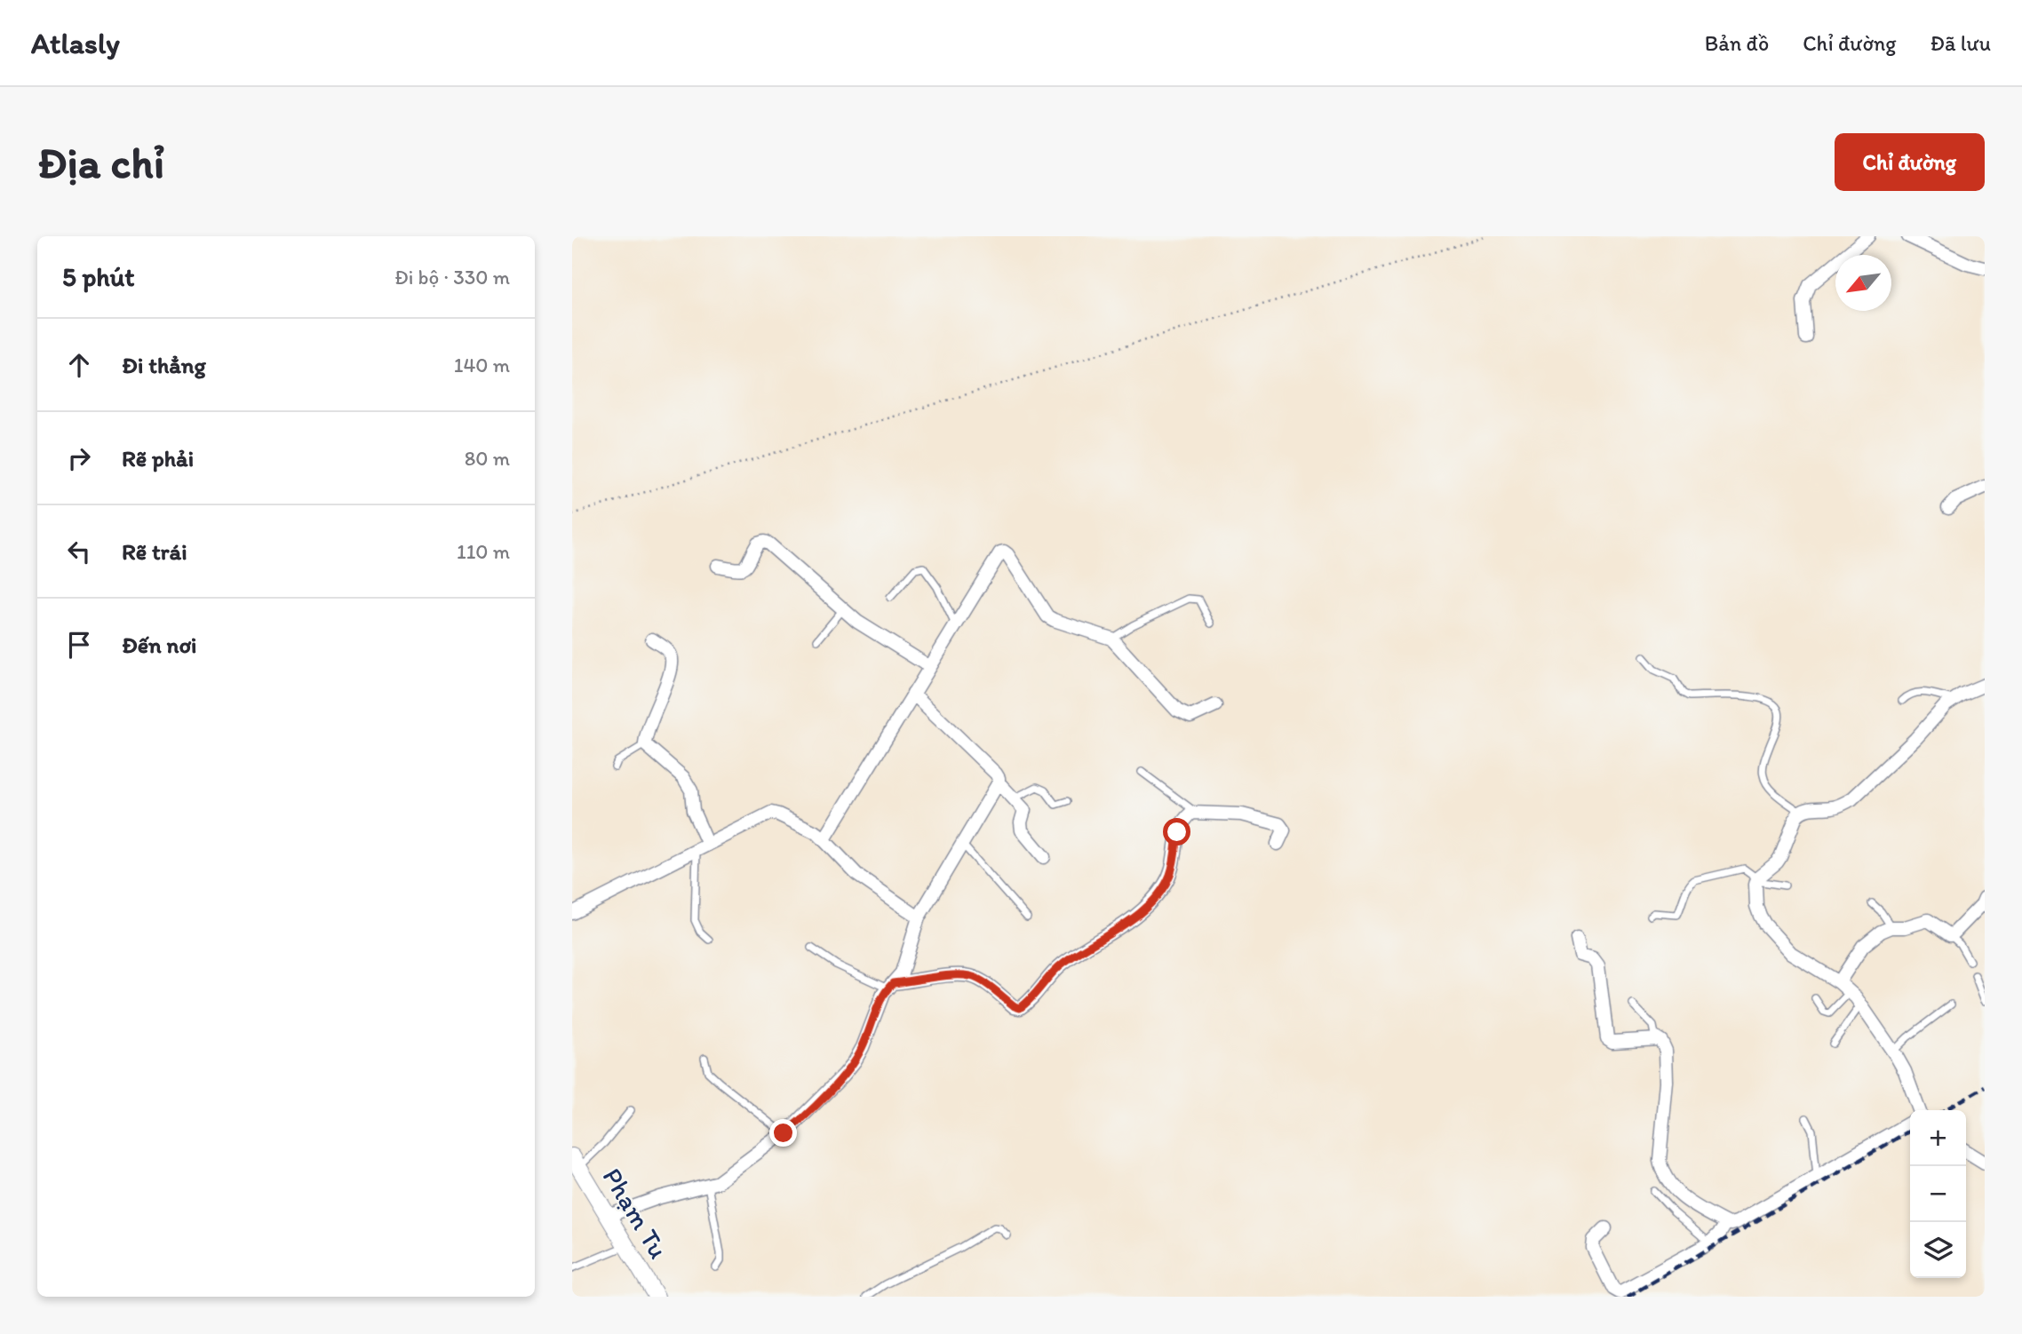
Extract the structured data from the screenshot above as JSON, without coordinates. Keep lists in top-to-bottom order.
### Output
{
  "streets": {
    "street": ["Phạm Tu"]
  },
  "north": "bottom left",
  "page": {
    "header": "Atlasly",
    "nav": ["Bản đồ", "Chỉ đường", "Đã lưu"],
    "buttons": "Chỉ đường",
    "title": "Địa chỉ",
    "heading": ["5 phút", "Đi bộ · 330 m"],
    "list": [
      ["Đi thẳng", "140 m"],
      ["Rẽ phải", "80 m"],
      ["Rẽ trái", "110 m"],
      "Đến nơi"
    ],
    "map_buttons": ["+", "−"]
  }
}
